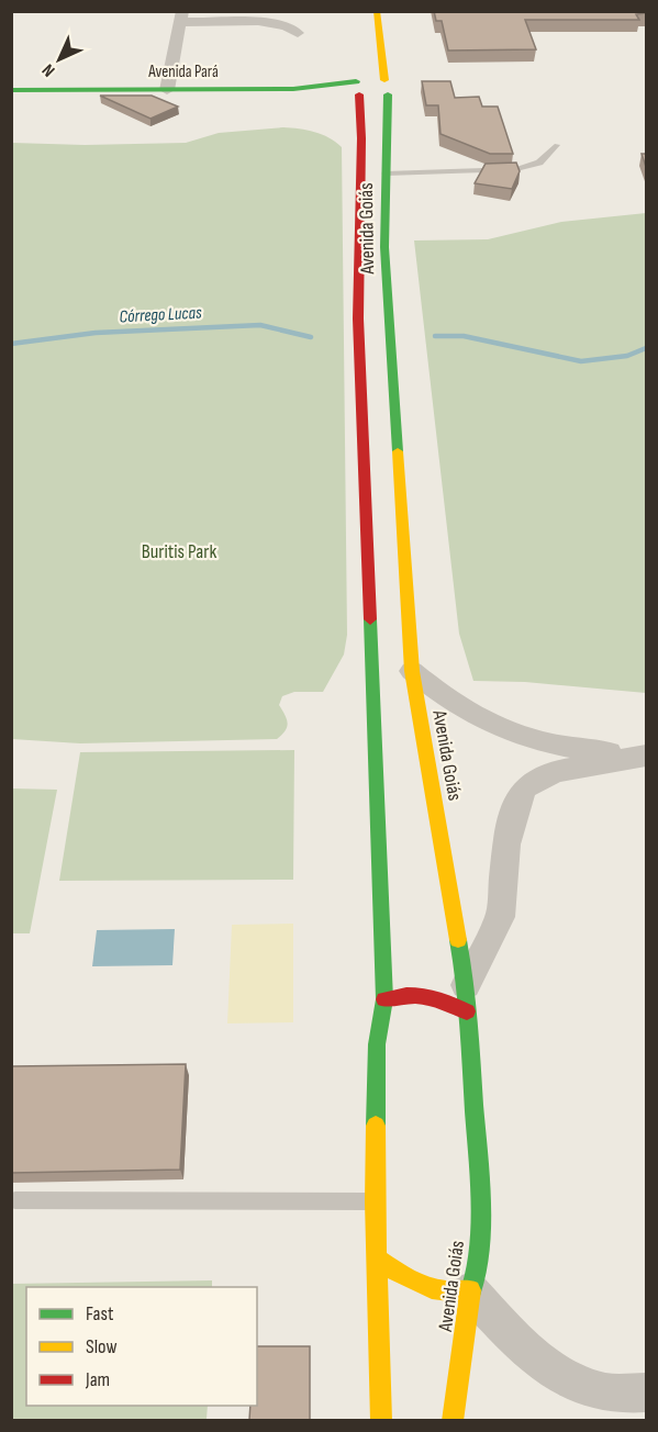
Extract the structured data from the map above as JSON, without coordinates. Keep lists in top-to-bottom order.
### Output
{
  "streets": {
    "main road": ["Avenida Pará", "Avenida Goiás"]
  },
  "crossings": [
    ["Avenida Pará", "Avenida Goiás"]
  ],
  "water": ["Córrego Lucas"],
  "parks": ["Buritis Park"],
  "legend": ["Fast", "Slow", "Jam"],
  "north": "bottom left"
}
